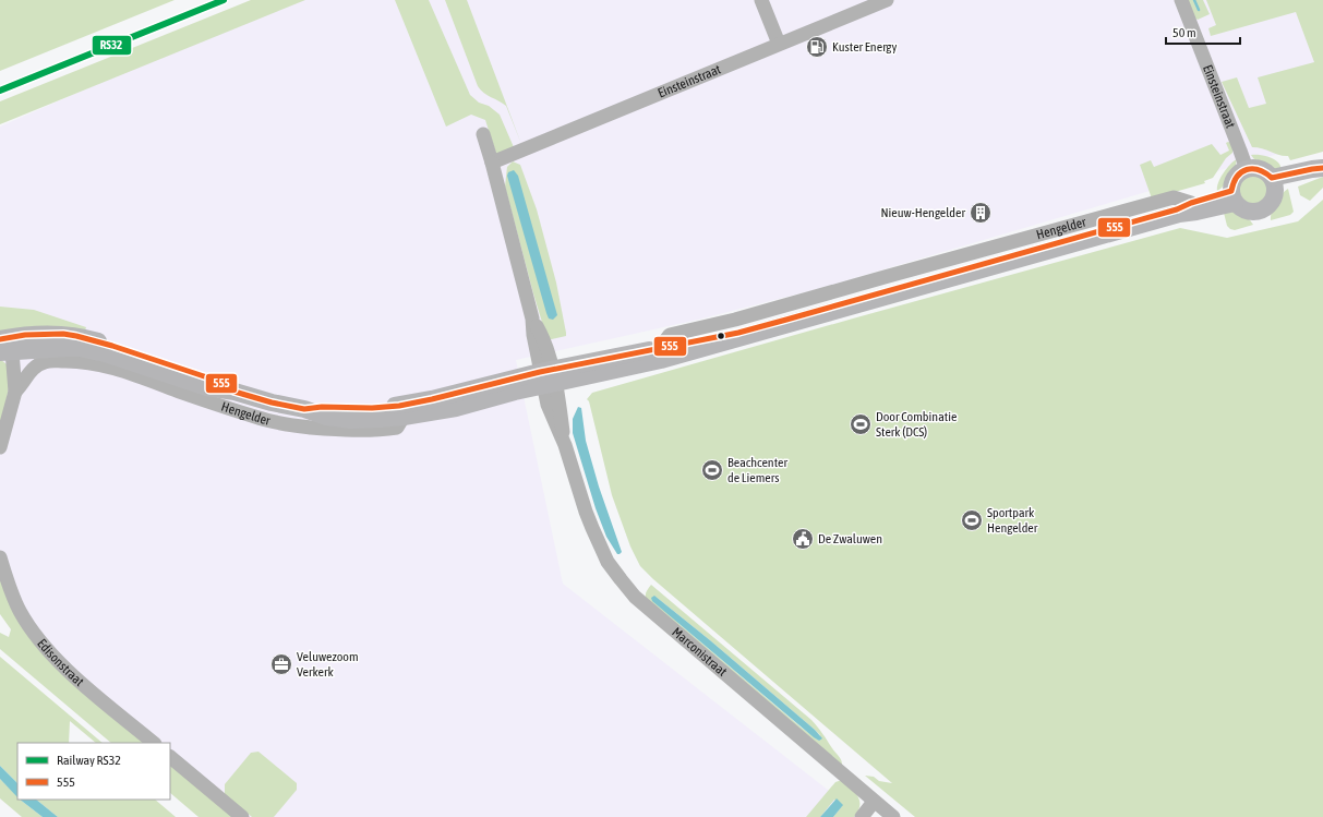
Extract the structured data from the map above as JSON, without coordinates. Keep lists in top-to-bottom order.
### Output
{
  "streets": {
    "main road": ["Hengelder"],
    "street": ["Einsteinstraat", "Marconistraat", "Edisonstraat"]
  },
  "crossings": [
    ["Einsteinstraat", "Hengelder"],
    ["Hengelder", "Marconistraat"]
  ],
  "places": {
    "fuel station": ["Kuster Energy"],
    "building": ["Nieuw-Hengelder"],
    "sports": ["Door Combinatie Sterk (DCS)", "Beachcenter de Liemers", "Sportpark Hengelder"],
    "public building": ["De Zwaluwen"],
    "office": ["Veluwezoom Verkerk"]
  },
  "lines": ["rail line RS32", "transit line 555"],
  "legend": ["Railway RS32", "555"],
  "scale_bar": "50 m"
}
